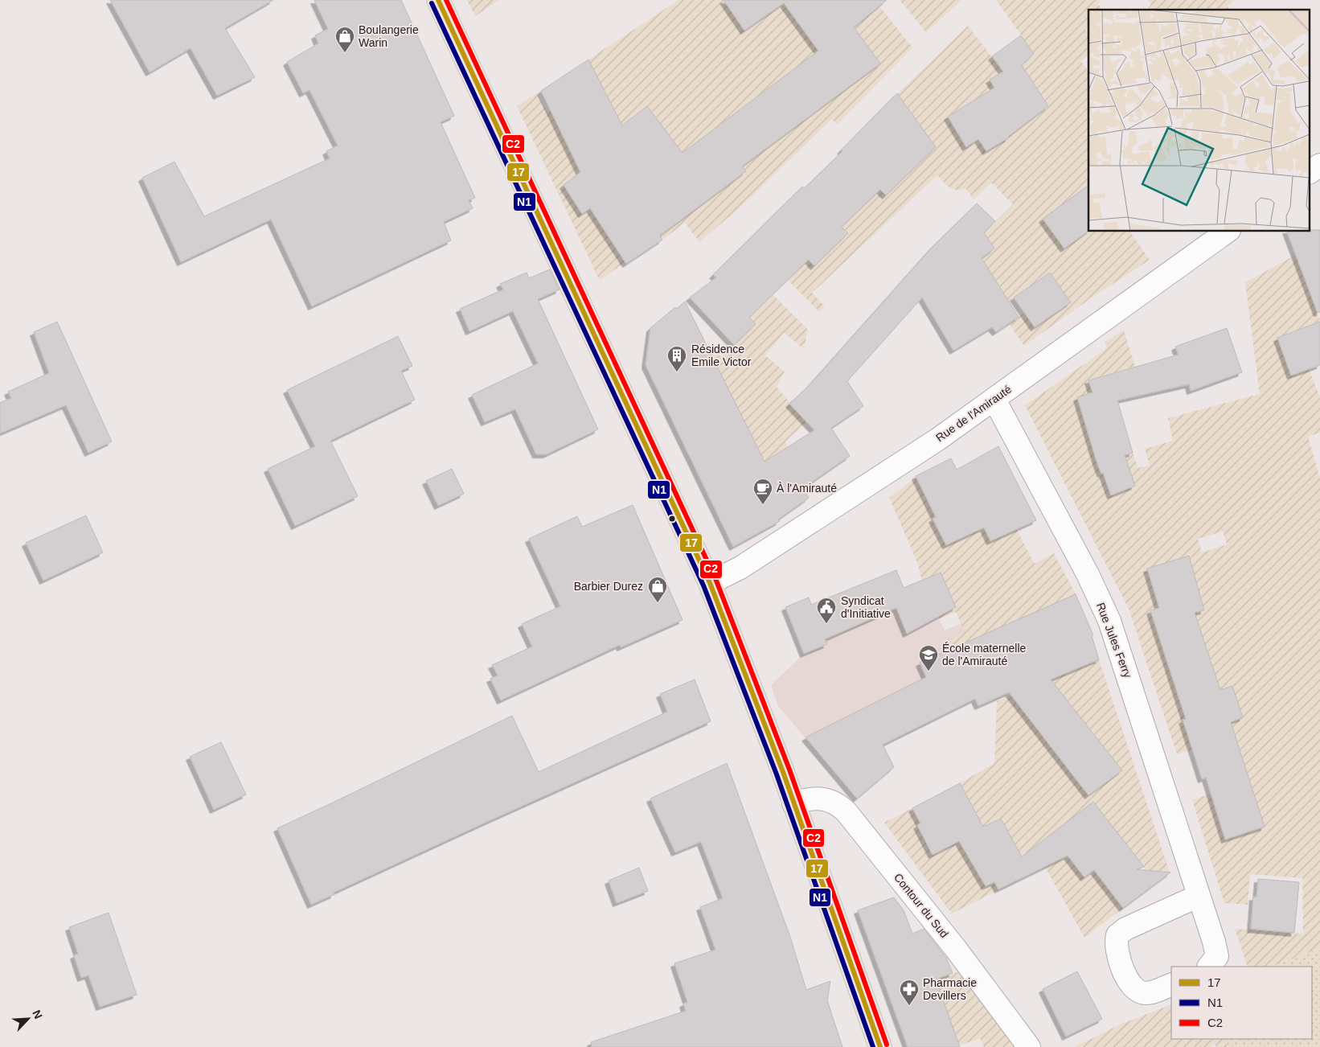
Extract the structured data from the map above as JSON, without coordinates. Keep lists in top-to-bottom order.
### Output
{
  "streets": {
    "street": ["Rue de l'Amirauté", "Rue Jules Ferry", "Contour du Sud"]
  },
  "crossings": [
    ["Rue de l'Amirauté", "Rue Jules Ferry"]
  ],
  "places": {
    "shop": ["Boulangerie Warin", "Barbier Durez"],
    "building": ["Résidence Emile Victor"],
    "cafe": ["À l'Amirauté"],
    "public building": ["Syndicat d'Initiative"],
    "school or university": ["École maternelle de l'Amirauté"],
    "pharmacy": ["Pharmacie Devillers"]
  },
  "lines": ["transit line 17", "transit line C2", "transit line N1"],
  "legend": ["17", "N1", "C2"],
  "north": "top right"
}
